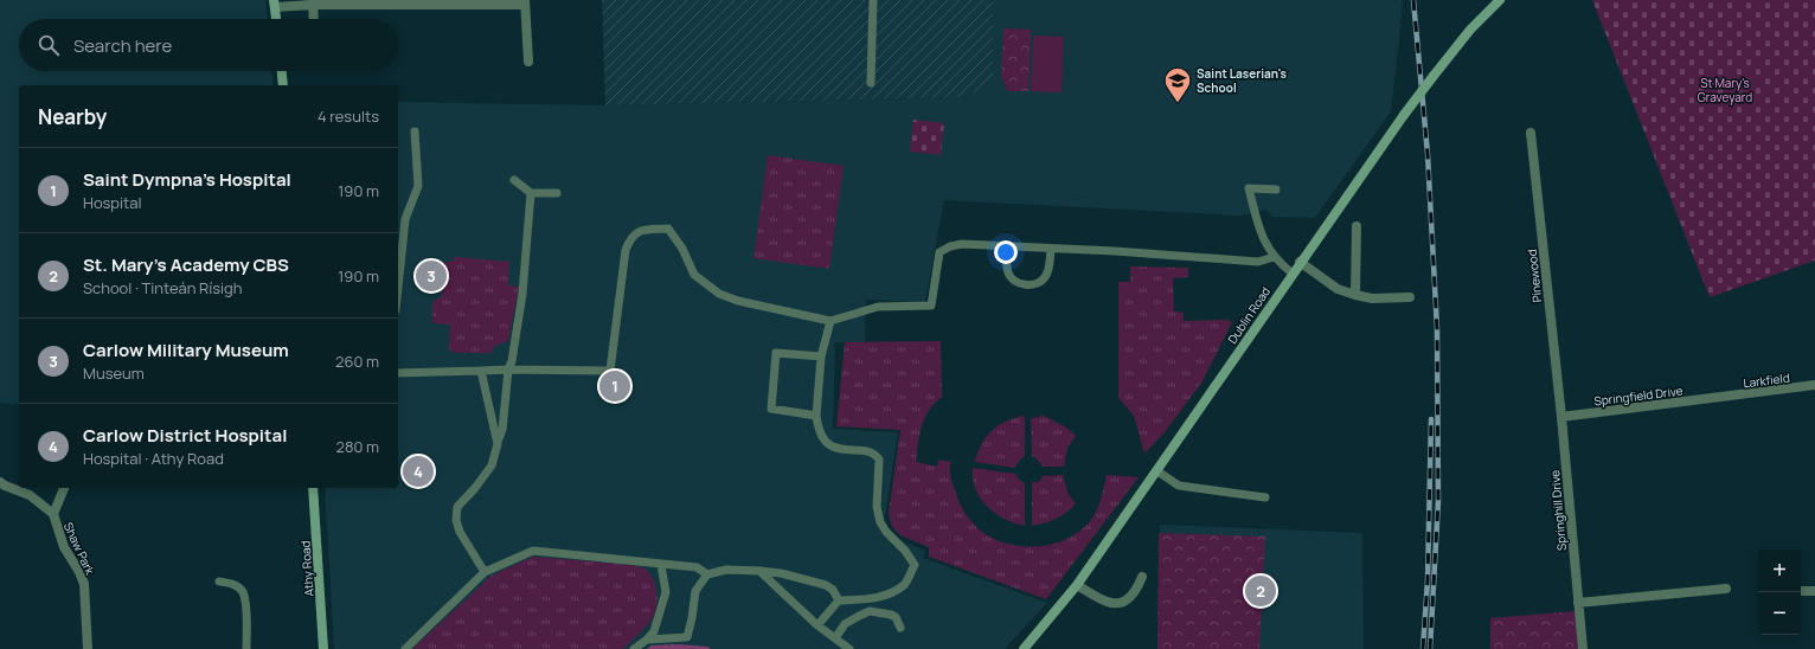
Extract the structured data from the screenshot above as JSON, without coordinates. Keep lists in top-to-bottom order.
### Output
{
  "streets": {
    "main road": ["Dublin Road", "Athy Road"],
    "street": [
      "Pinewood",
      "Larkfield",
      "Springfield Drive",
      "Springhill Drive",
      "Shaw Park"
    ]
  },
  "crossings": [
    ["Pinewood", "Springfield Drive"],
    ["Pinewood", "Springhill Drive"],
    ["Larkfield", "Springfield Drive"],
    ["Springfield Drive", "Springhill Drive"]
  ],
  "parks": ["St Mary's Graveyard"],
  "places": {
    "school or university": ["Saint Laserian's School"]
  },
  "page": {
    "search": "Search here",
    "heading": ["Nearby", "4 results"],
    "list": [
      {
        "mark": "1",
        "name": "Saint Dympna's Hospital",
        "note": "Hospital",
        "value": "190 m"
      },
      {
        "mark": "2",
        "name": "St. Mary's Academy CBS",
        "note": "School · Tinteán Rísigh",
        "value": "190 m"
      },
      {
        "mark": "3",
        "name": "Carlow Military Museum",
        "note": "Museum",
        "value": "260 m"
      },
      {
        "mark": "4",
        "name": "Carlow District Hospital",
        "note": "Hospital · Athy Road",
        "value": "280 m"
      }
    ],
    "pins": [
      "3",
      "1",
      "4",
      "2"
    ],
    "map_buttons": ["+", "−"]
  }
}
